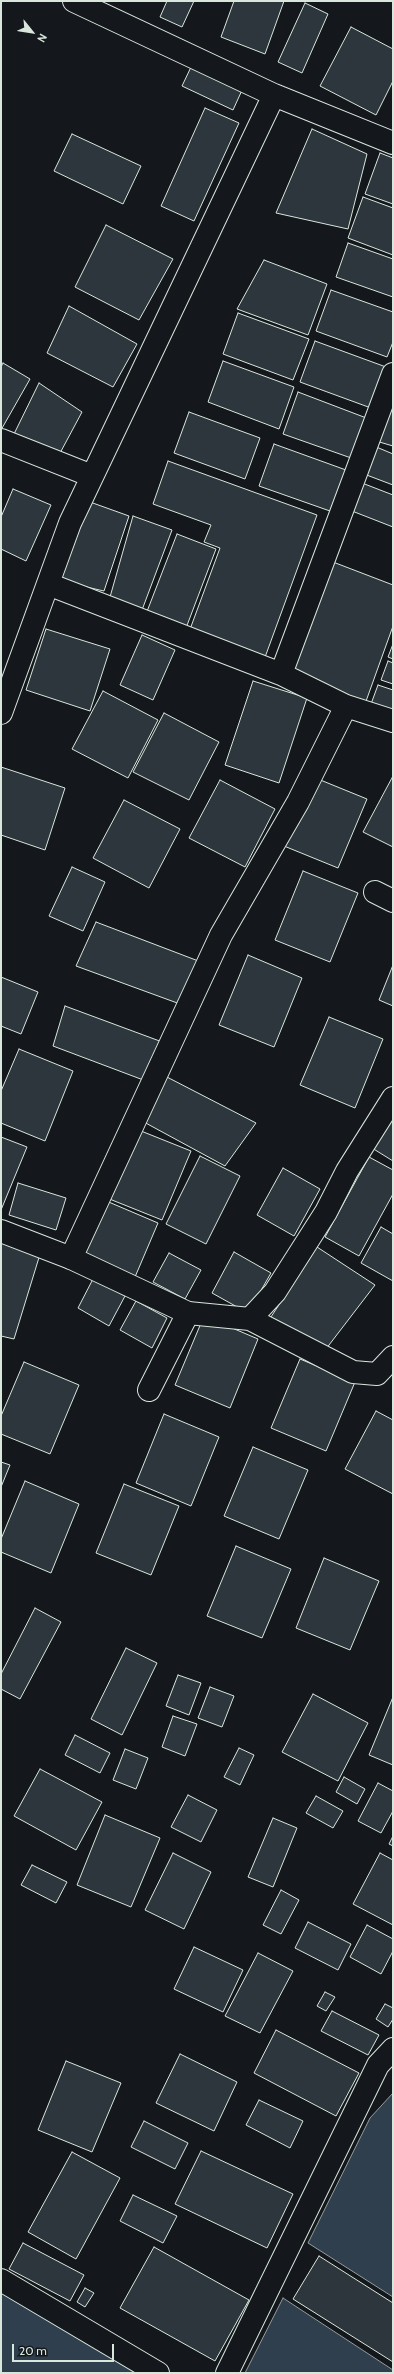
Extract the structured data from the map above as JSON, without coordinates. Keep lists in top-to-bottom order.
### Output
{
  "scale_bar": "20 m",
  "north": "bottom right"
}
